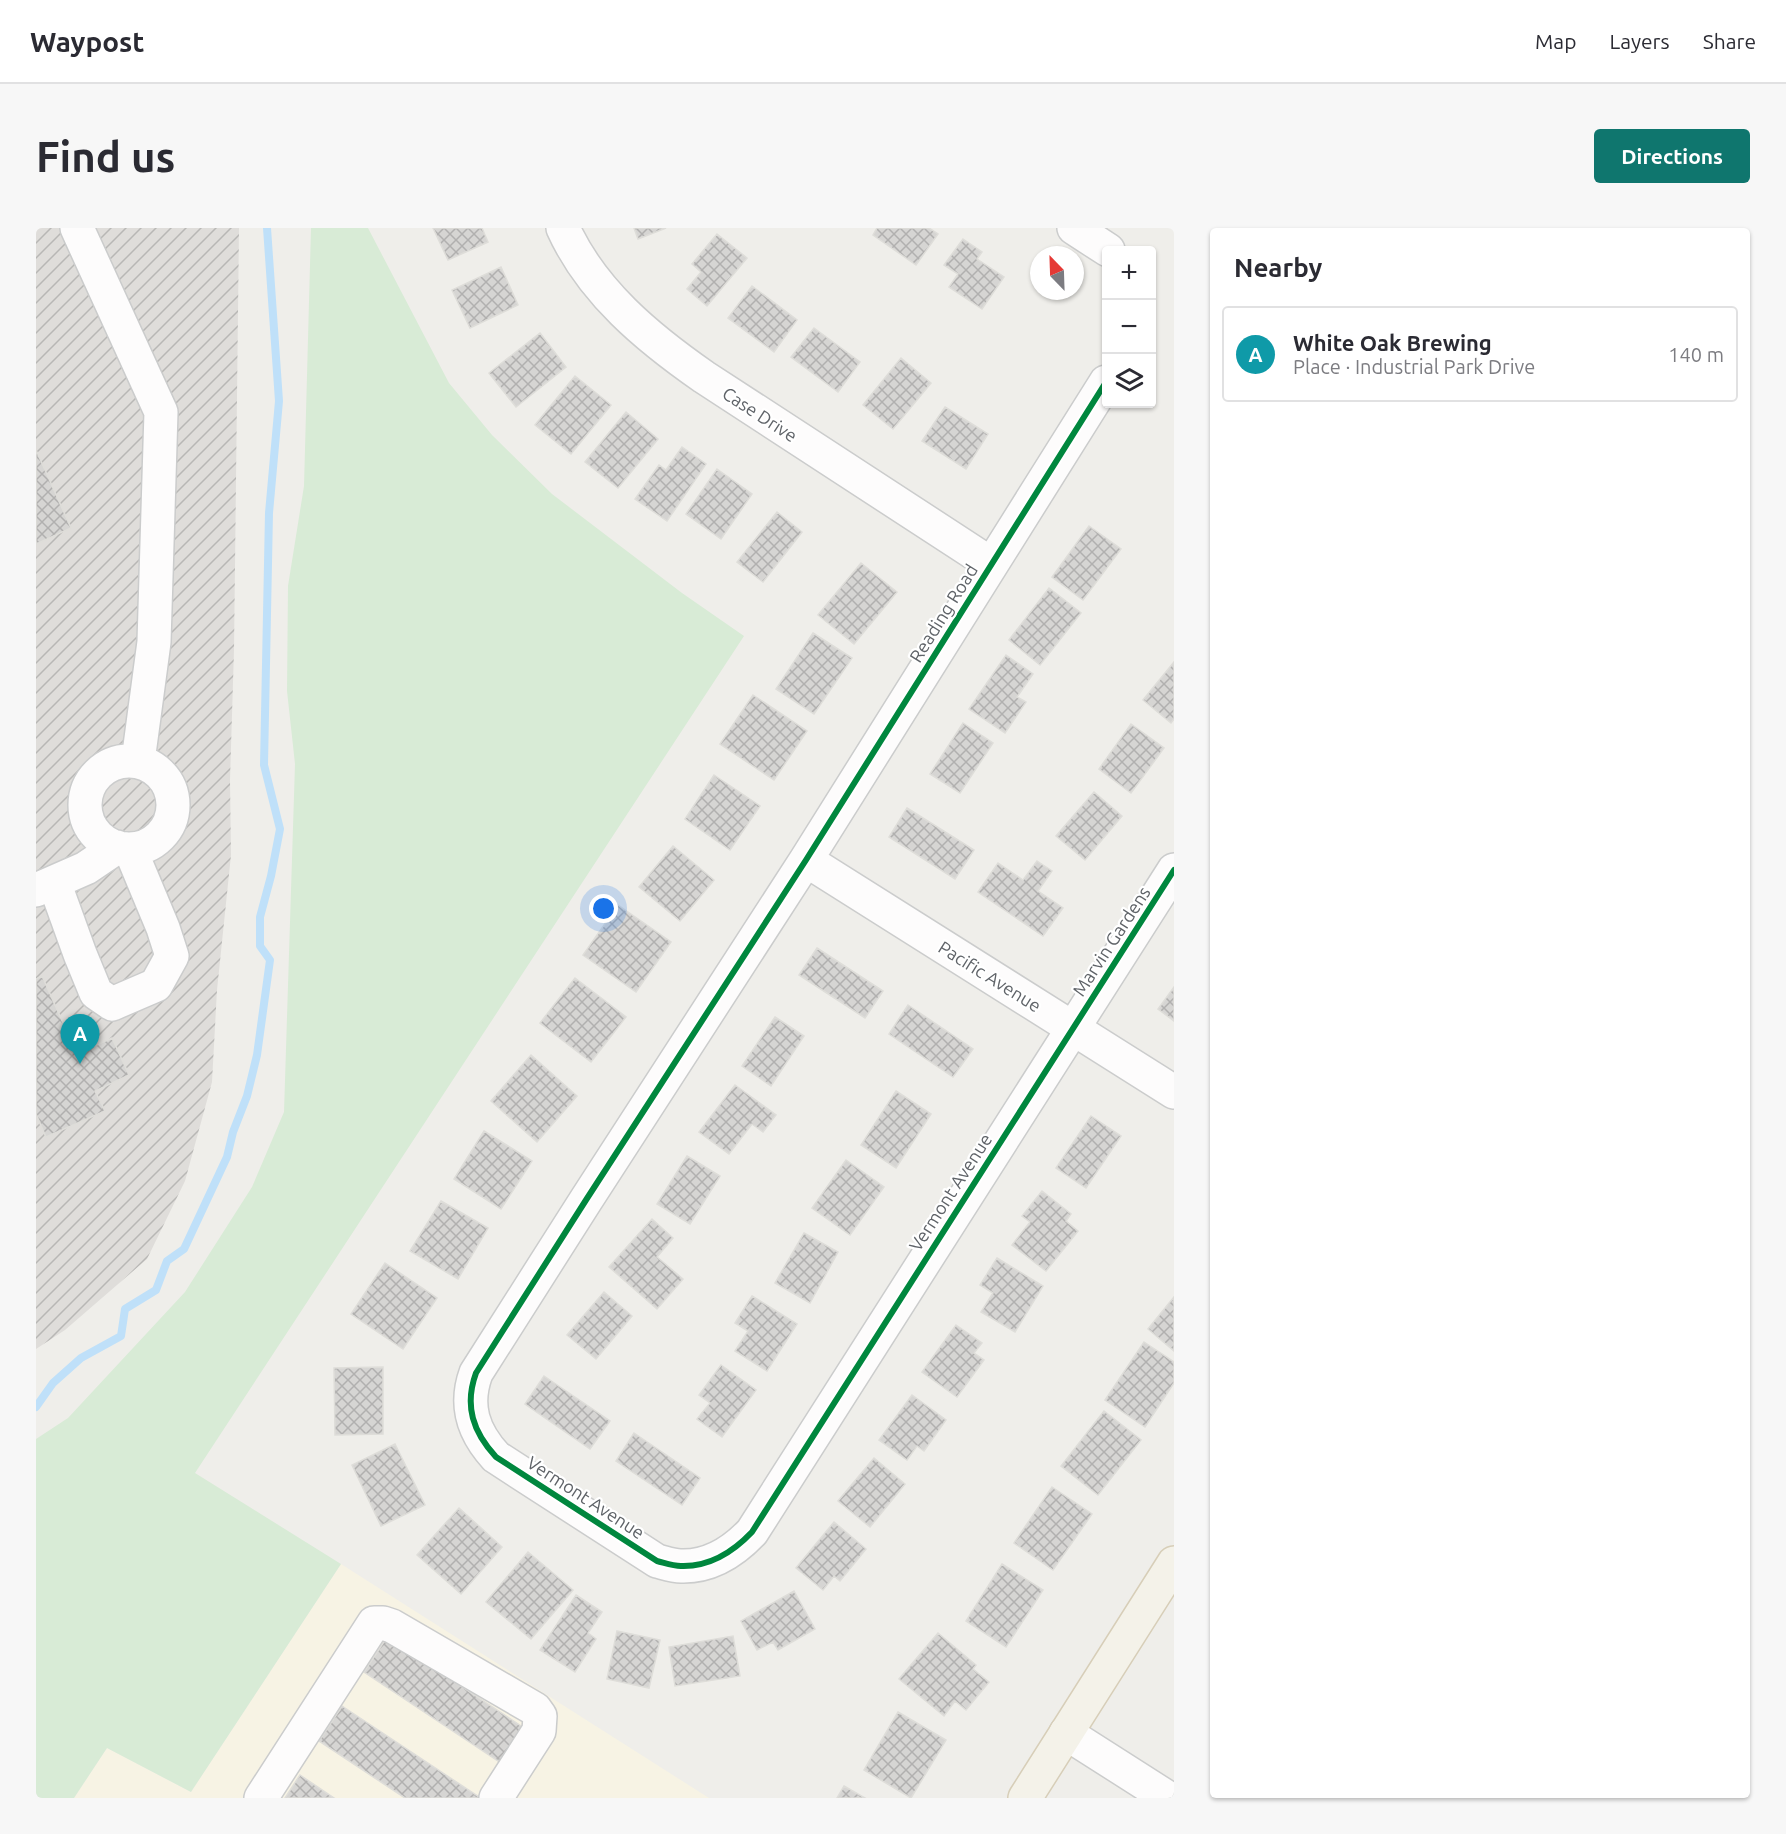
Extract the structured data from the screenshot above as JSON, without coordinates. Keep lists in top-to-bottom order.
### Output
{
  "streets": {
    "street": [
      "Case Drive",
      "Reading Road",
      "Marvin Gardens",
      "Pacific Avenue",
      "Vermont Avenue"
    ]
  },
  "crossings": [
    ["Case Drive", "Reading Road"],
    ["Reading Road", "Pacific Avenue"],
    ["Reading Road", "Vermont Avenue"],
    ["Marvin Gardens", "Pacific Avenue"],
    ["Marvin Gardens", "Vermont Avenue"],
    ["Pacific Avenue", "Vermont Avenue"]
  ],
  "north": "top left",
  "page": {
    "header": "Waypost",
    "nav": ["Map", "Layers", "Share"],
    "buttons": "Directions",
    "title": "Find us",
    "heading": "Nearby",
    "map_buttons": ["+", "−"],
    "list": [
      {
        "mark": "A",
        "name": "White Oak Brewing",
        "note": "Place · Industrial Park Drive",
        "value": "140 m"
      }
    ],
    "pins": "A"
  }
}
